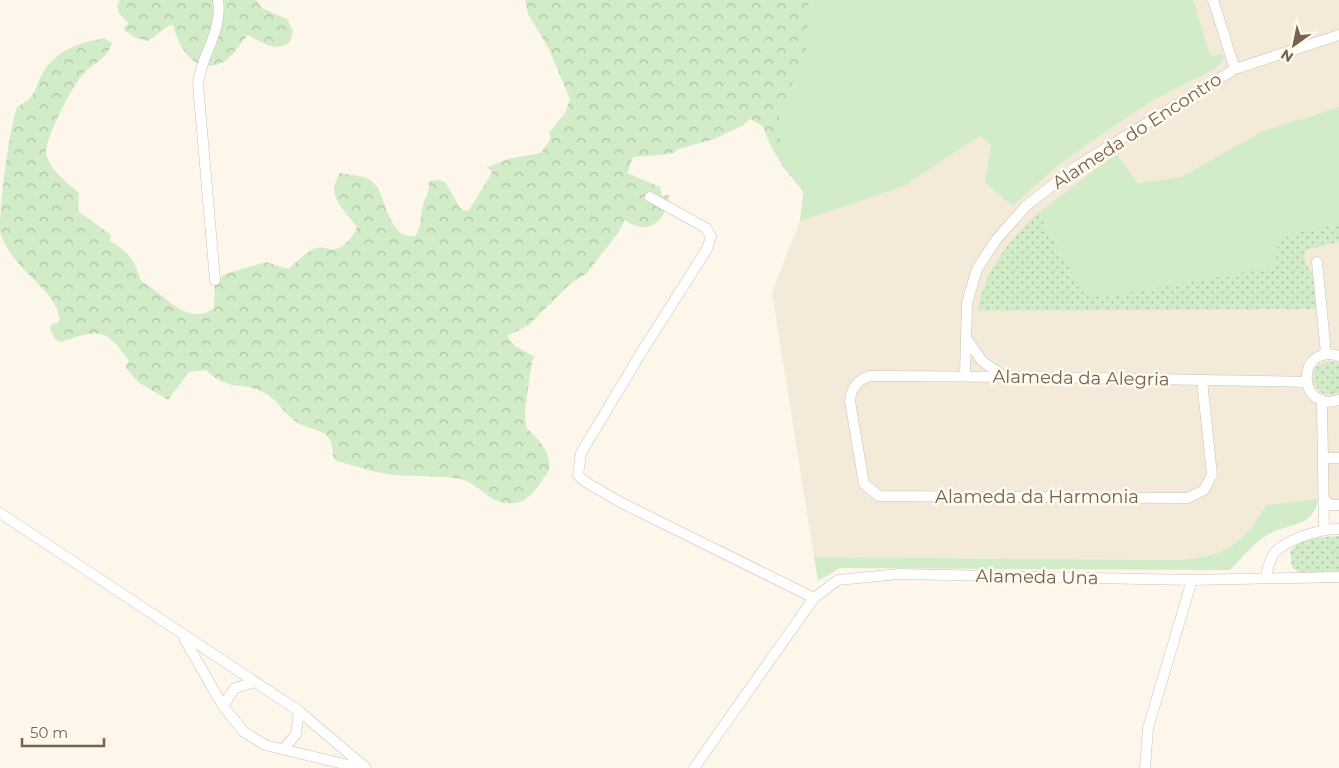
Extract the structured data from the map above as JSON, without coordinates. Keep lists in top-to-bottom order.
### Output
{
  "streets": {
    "street": [
      "Alameda do Encontro",
      "Alameda da Alegria",
      "Alameda da Harmonia",
      "Alameda Una"
    ]
  },
  "crossings": [
    ["Alameda do Encontro", "Alameda da Alegria"],
    ["Alameda da Alegria", "Alameda da Harmonia"]
  ],
  "scale_bar": "50 m",
  "north": "bottom left"
}
